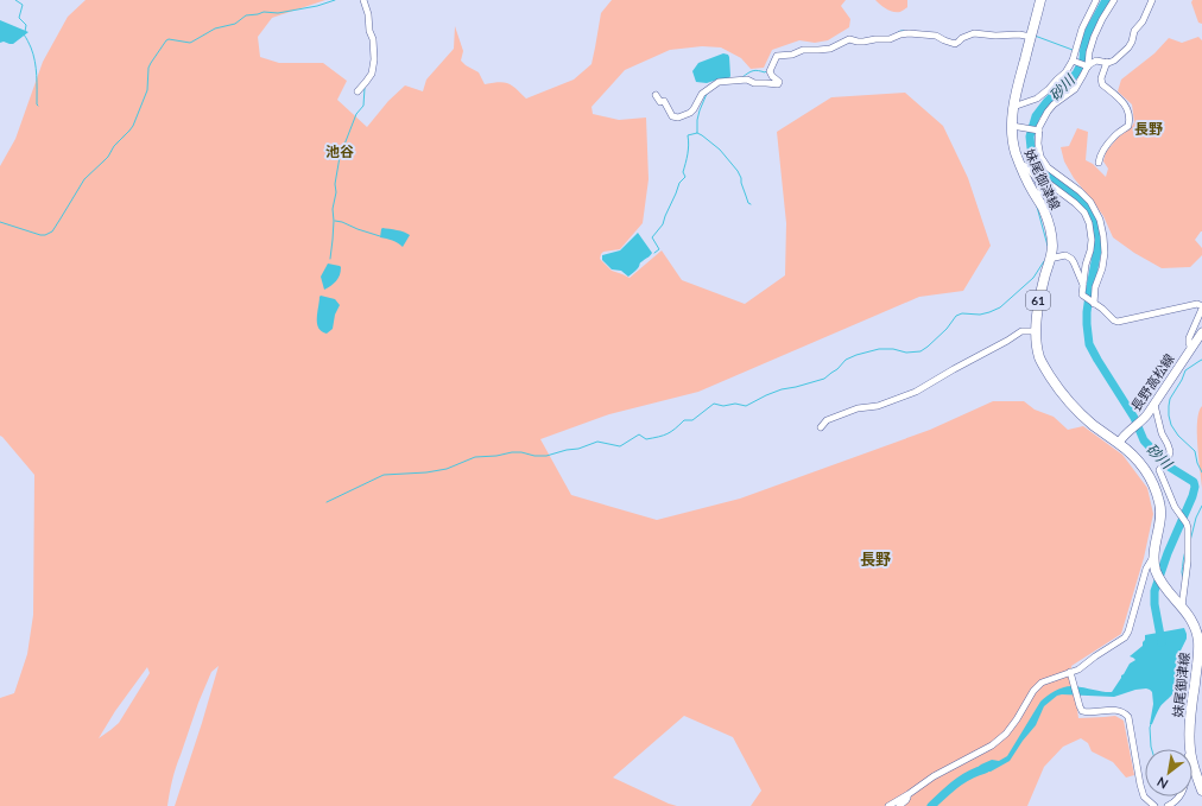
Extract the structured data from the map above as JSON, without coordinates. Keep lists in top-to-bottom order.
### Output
{
  "streets": {
    "main road": ["妹尾御津線", "61", "長野高松線"]
  },
  "crossings": [
    ["妹尾御津線", "長野高松線"]
  ],
  "districts": ["長野", "池谷", "長野"],
  "water": ["砂川"],
  "north": "bottom left"
}
